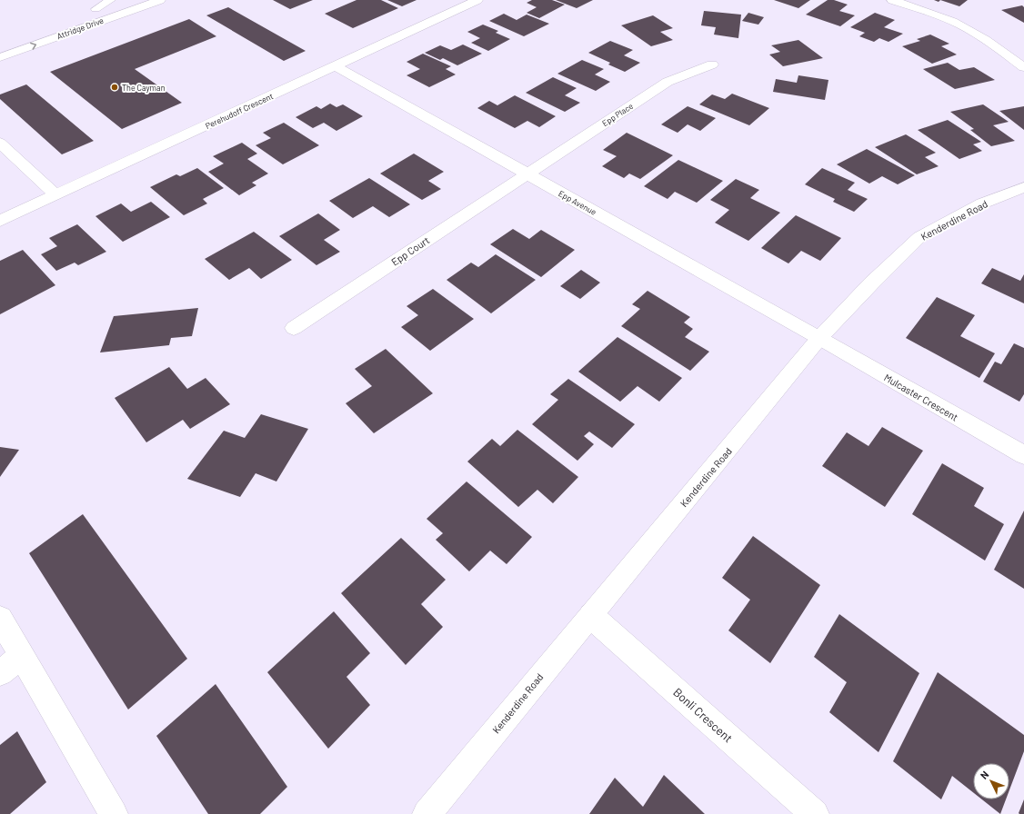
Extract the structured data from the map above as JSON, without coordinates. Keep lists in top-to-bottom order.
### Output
{
  "streets": {
    "street": [
      "Attridge Drive",
      "Perehudoff Crescent",
      "Epp Place",
      "Epp Avenue",
      "Kenderdine Road",
      "Epp Court",
      "Mulcaster Crescent",
      "Bonli Crescent"
    ]
  },
  "crossings": [
    ["Perehudoff Crescent", "Epp Avenue"],
    ["Epp Place", "Epp Avenue"],
    ["Epp Place", "Epp Court"],
    ["Epp Avenue", "Kenderdine Road"],
    ["Epp Avenue", "Epp Court"],
    ["Epp Avenue", "Mulcaster Crescent"],
    ["Kenderdine Road", "Mulcaster Crescent"],
    ["Kenderdine Road", "Bonli Crescent"]
  ],
  "one_way": ["Attridge Drive"],
  "places": ["The Cayman"],
  "north": "top left"
}
